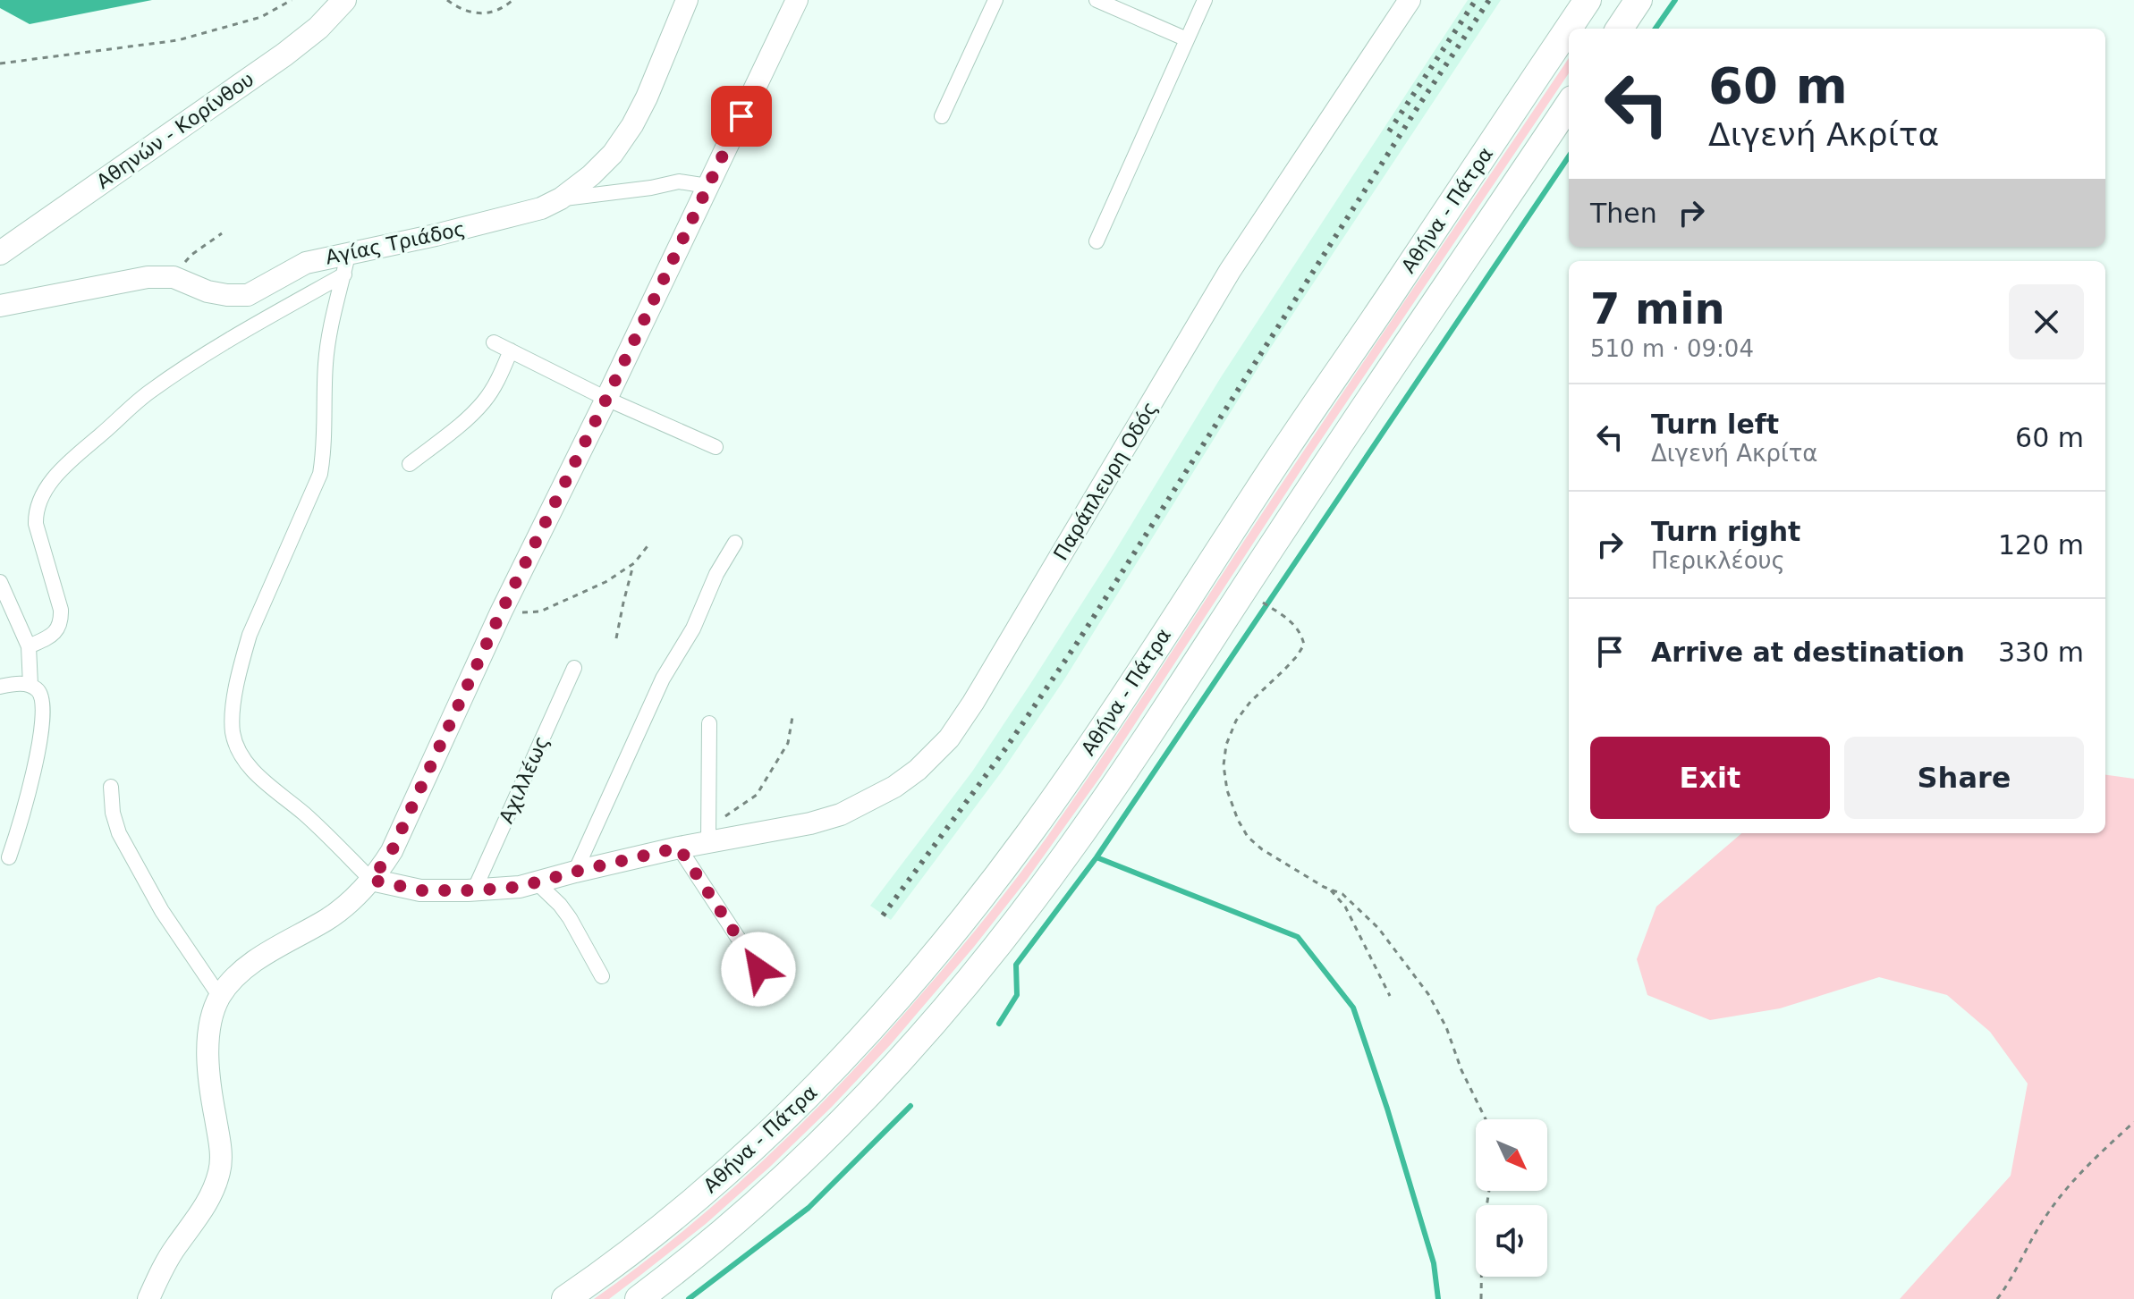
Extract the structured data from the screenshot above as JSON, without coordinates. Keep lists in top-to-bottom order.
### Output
{
  "streets": {
    "highway": ["Αθήνα - Πάτρα"],
    "main road": ["Αθηνών - Κορίνθου", "Αγίας Τριάδος", "Παράπλευρη Οδός"],
    "street": ["Αχιλλέως"]
  },
  "crossings": [
    ["Παράπλευρη Οδός", "Αχιλλέως"]
  ],
  "north": "bottom right",
  "page": {
    "turn": ["60 m", "Διγενή Ακρίτα"],
    "then": "Then",
    "heading": ["7 min", "510 m · 09:04"],
    "list": [
      {
        "name": "Turn left",
        "note": "Διγενή Ακρίτα",
        "value": "60 m"
      },
      {
        "name": "Turn right",
        "note": "Περικλέους",
        "value": "120 m"
      },
      {
        "name": "Arrive at destination",
        "value": "330 m"
      }
    ],
    "buttons": ["Exit", "Share"]
  }
}
